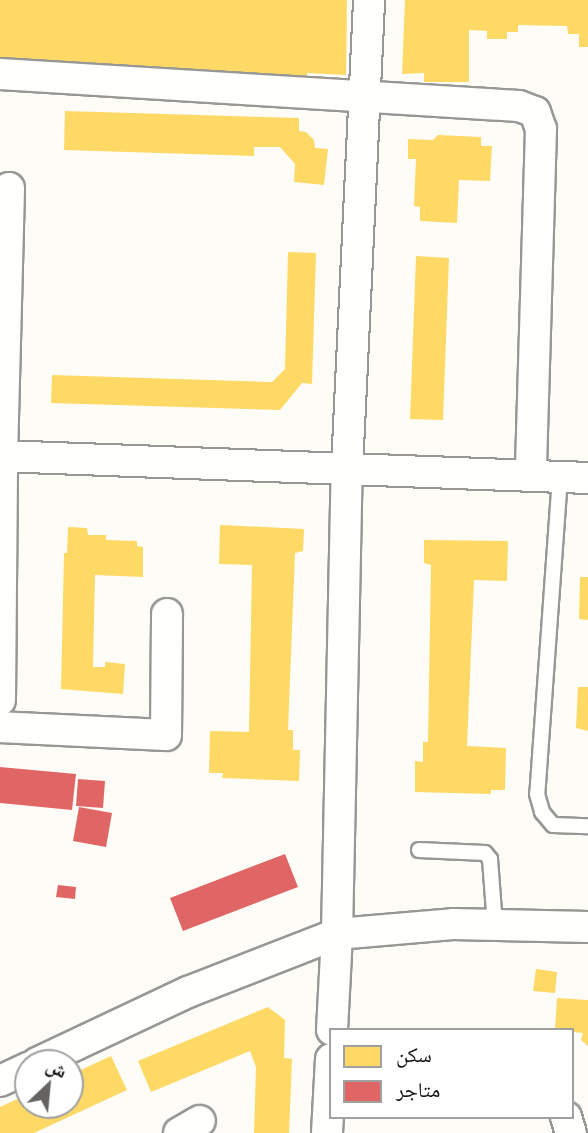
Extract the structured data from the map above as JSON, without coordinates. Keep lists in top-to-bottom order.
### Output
{
  "legend": ["سكن", "متاجر"],
  "north": "top right"
}
